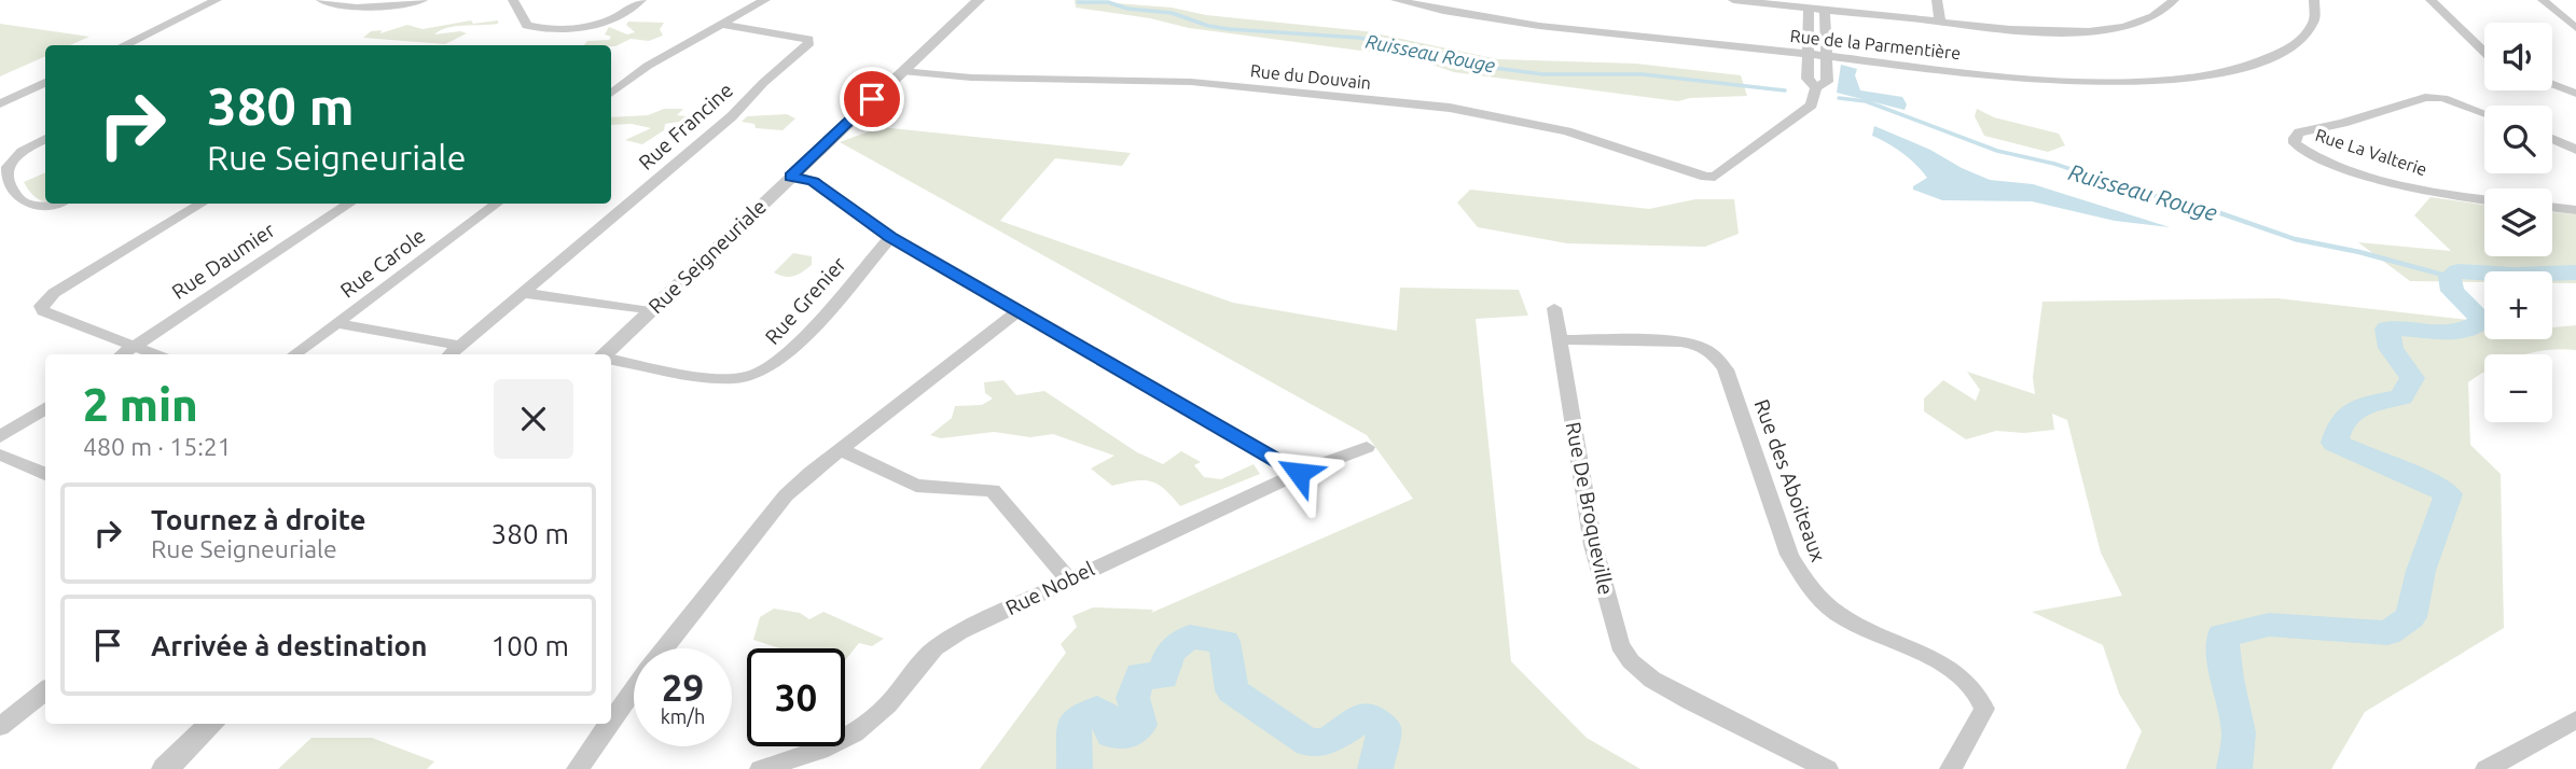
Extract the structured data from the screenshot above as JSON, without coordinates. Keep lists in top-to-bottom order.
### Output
{
  "streets": {
    "street": [
      "Rue de la Parmentière",
      "Rue du Douvain",
      "Rue Francine",
      "Rue La Valterie",
      "Rue Seigneuriale",
      "Rue Daumier",
      "Rue Carole",
      "Rue Grenier",
      "Rue des Aboiteaux",
      "Rue De Broqueville",
      "Rue Nobel"
    ]
  },
  "crossings": [
    ["Rue du Douvain", "Rue Seigneuriale"],
    ["Rue des Aboiteaux", "Rue De Broqueville"]
  ],
  "water": ["Ruisseau Rouge"],
  "page": {
    "map_buttons": ["+", "−"],
    "turn": ["380 m", "Rue Seigneuriale"],
    "heading": ["2 min", "480 m · 15:21"],
    "list": [
      {
        "name": "Tournez à droite",
        "note": "Rue Seigneuriale",
        "value": "380 m"
      },
      {
        "name": "Arrivée à destination",
        "value": "100 m"
      }
    ],
    "speed": "29 km/h",
    "limit": "30"
  }
}
